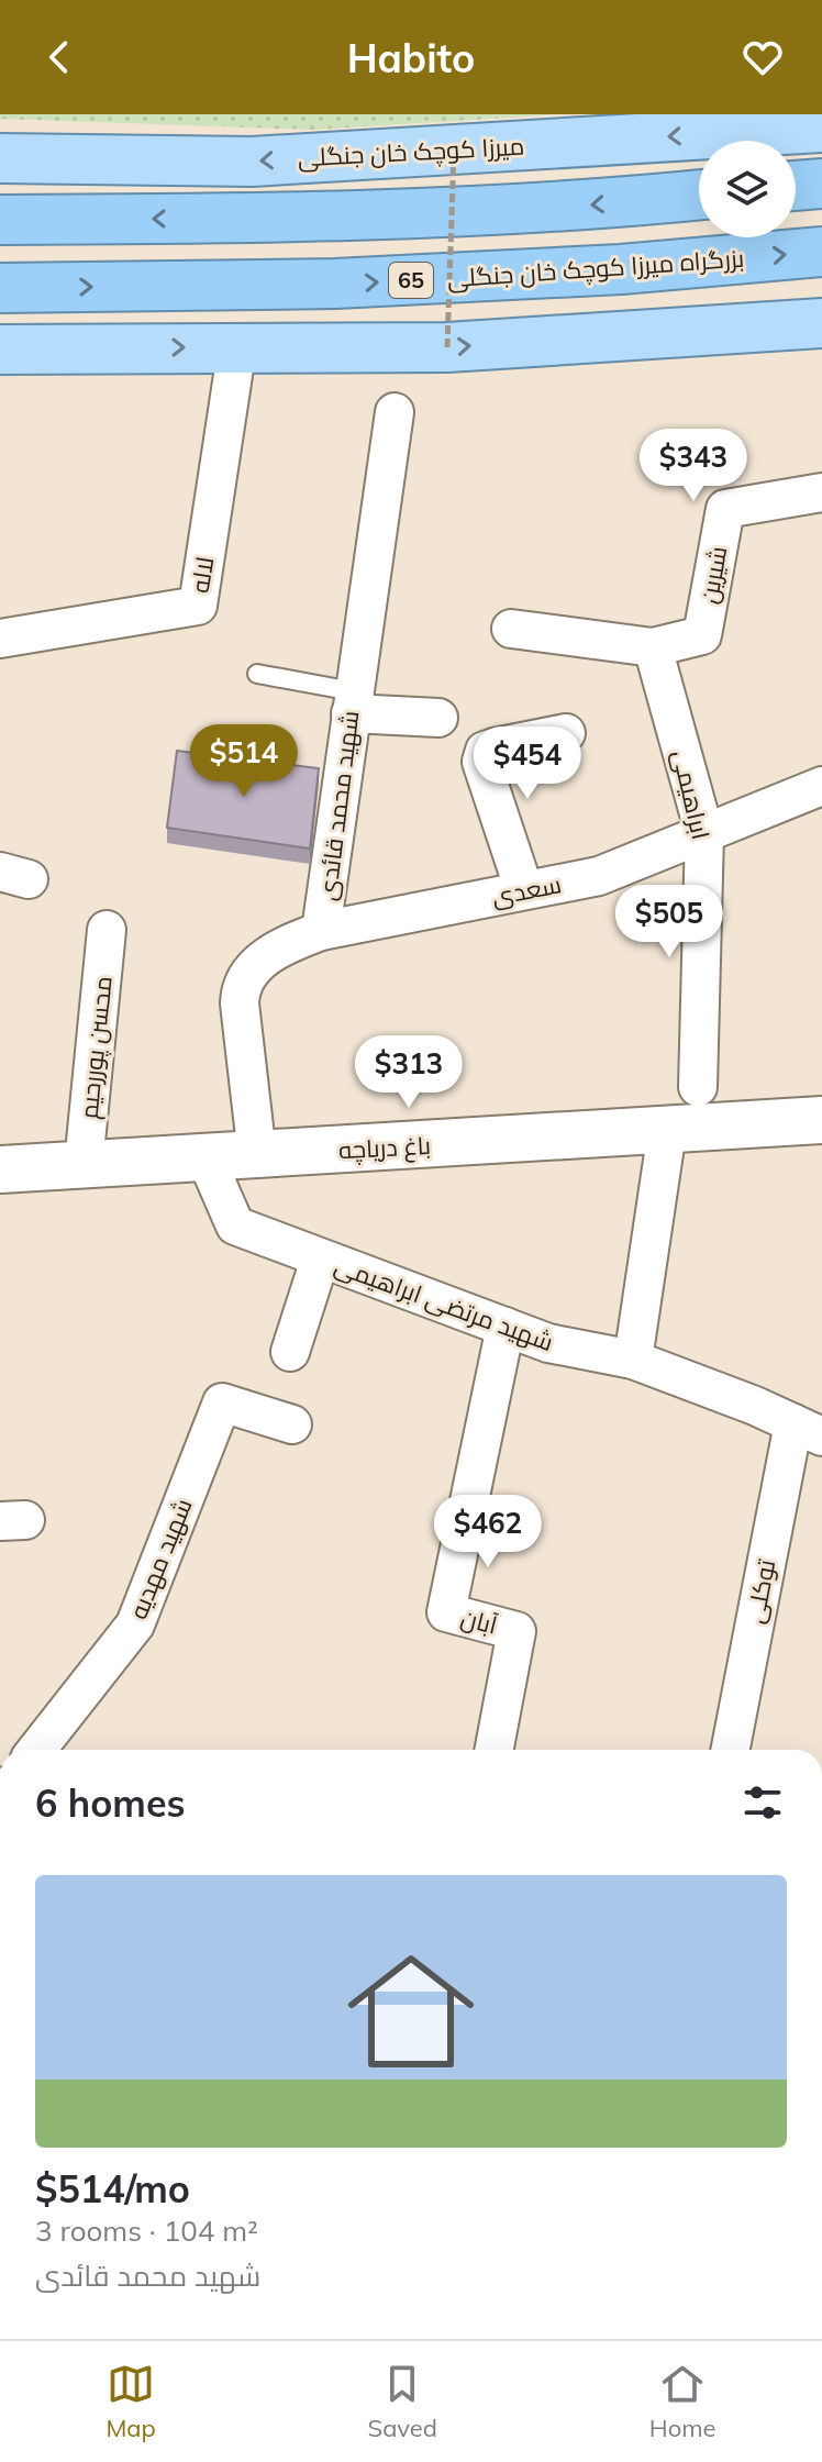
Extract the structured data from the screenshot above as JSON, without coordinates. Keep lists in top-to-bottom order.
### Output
{
  "streets": {
    "highway": ["بزرگراه میرزا کوچک خان جنگلی", "65"],
    "main road": ["میرزا کوچک خان جنگلی"],
    "street": [
      "لاله",
      "شیرین",
      "ابراهیمی",
      "شهید محمد قائدی",
      "سعدی",
      "محسن پوررحیم",
      "باغ دریاچه",
      "شهید مرتضی ابراهیمی",
      "شهید مهدیه",
      "توکلی",
      "آبان"
    ]
  },
  "crossings": [
    ["شیرین", "ابراهیمی"],
    ["ابراهیمی", "سعدی"],
    ["شهید محمد قائدی", "سعدی"],
    ["شهید محمد قائدی", "باغ دریاچه"],
    ["محسن پوررحیم", "باغ دریاچه"],
    ["باغ دریاچه", "شهید مرتضی ابراهیمی"],
    ["شهید مرتضی ابراهیمی", "توکلی"],
    ["شهید مرتضی ابراهیمی", "آبان"]
  ],
  "page": {
    "header": "Habito",
    "price": [
      "$343",
      "$514",
      "$454",
      "$505",
      "$313",
      "$462"
    ],
    "heading": "6 homes",
    "list": [
      {
        "name": "$514/mo",
        "note": "3 rooms · 104 m² · شهید محمد قائدی"
      }
    ],
    "tabs": ["Map", "Saved", "Home"]
  }
}
